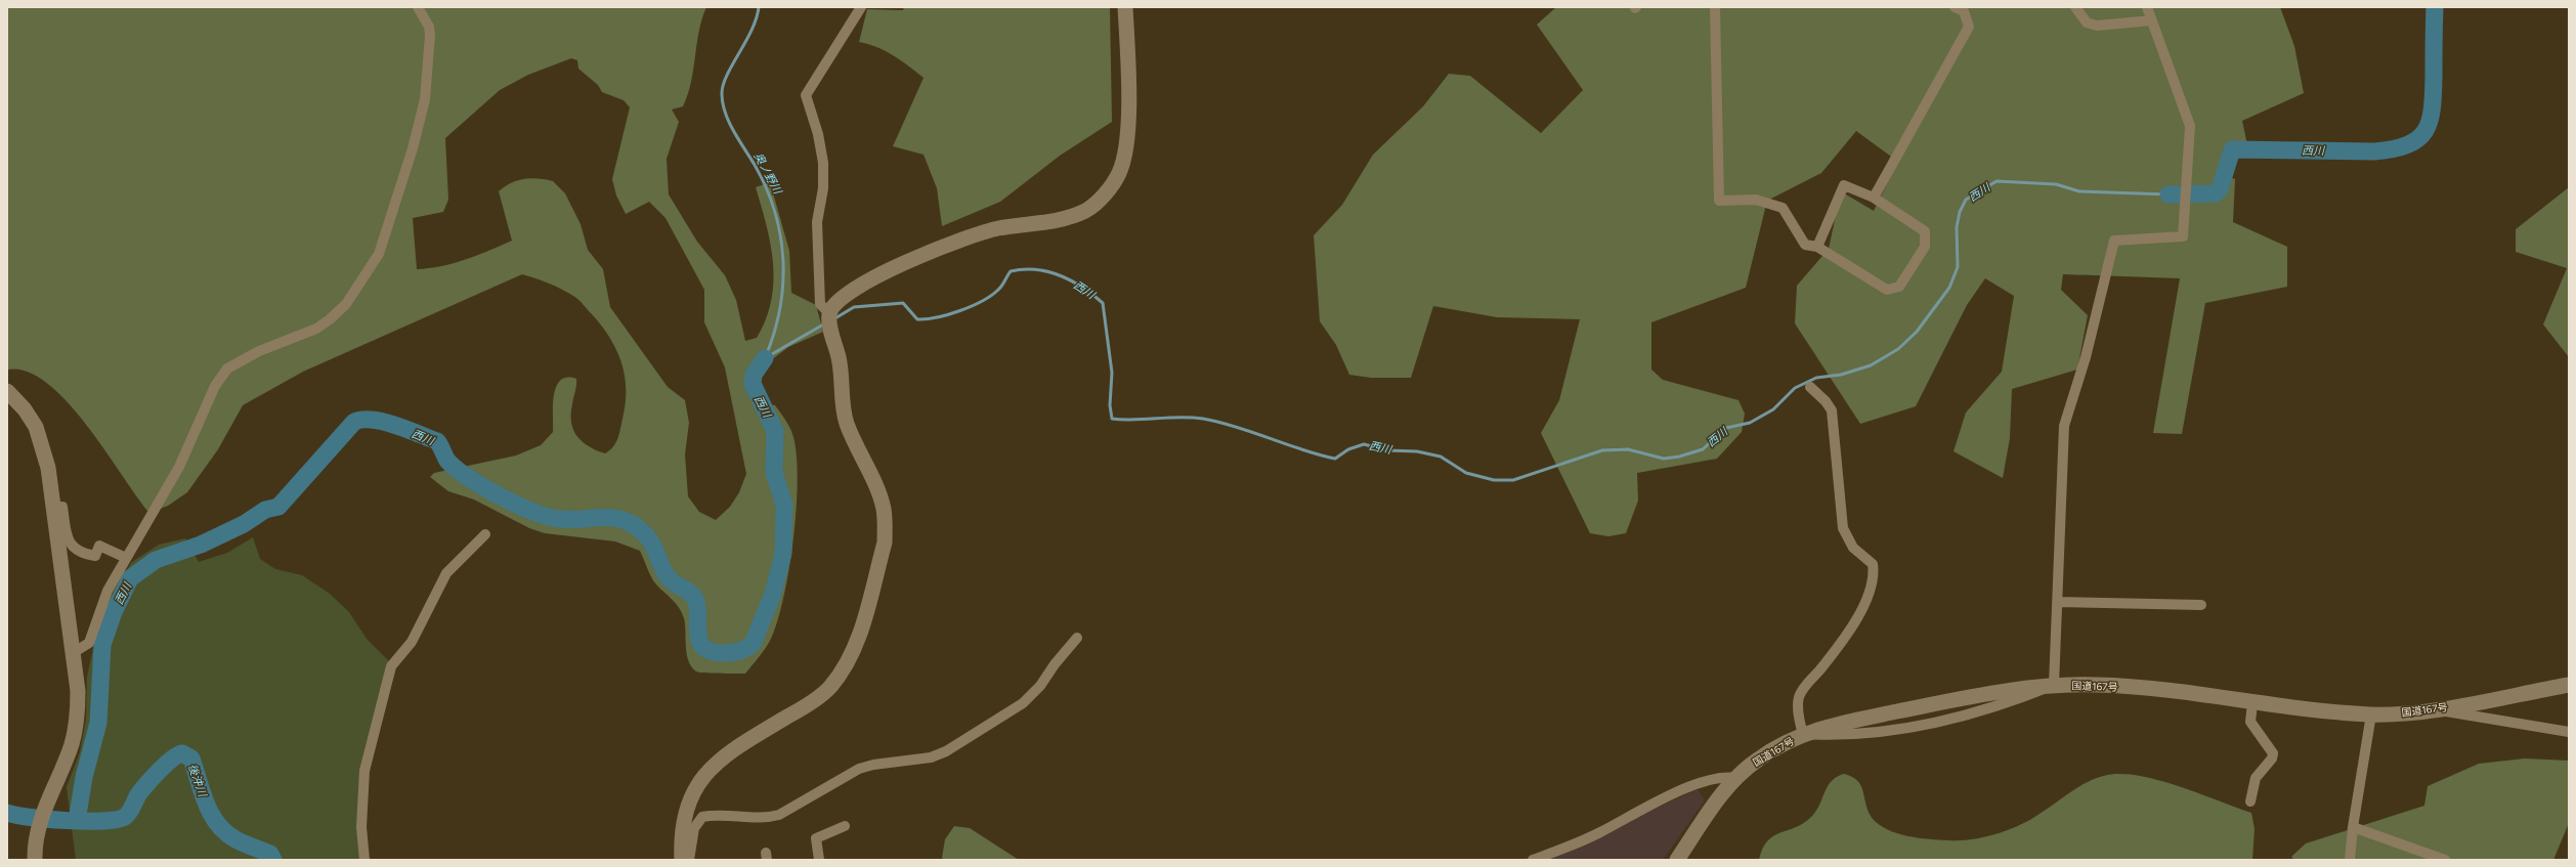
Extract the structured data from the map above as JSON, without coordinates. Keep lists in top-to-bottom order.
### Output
{
  "streets": {
    "street": ["国道167号"]
  },
  "water": ["西川", "奥ノ野川", "後沖川"]
}
